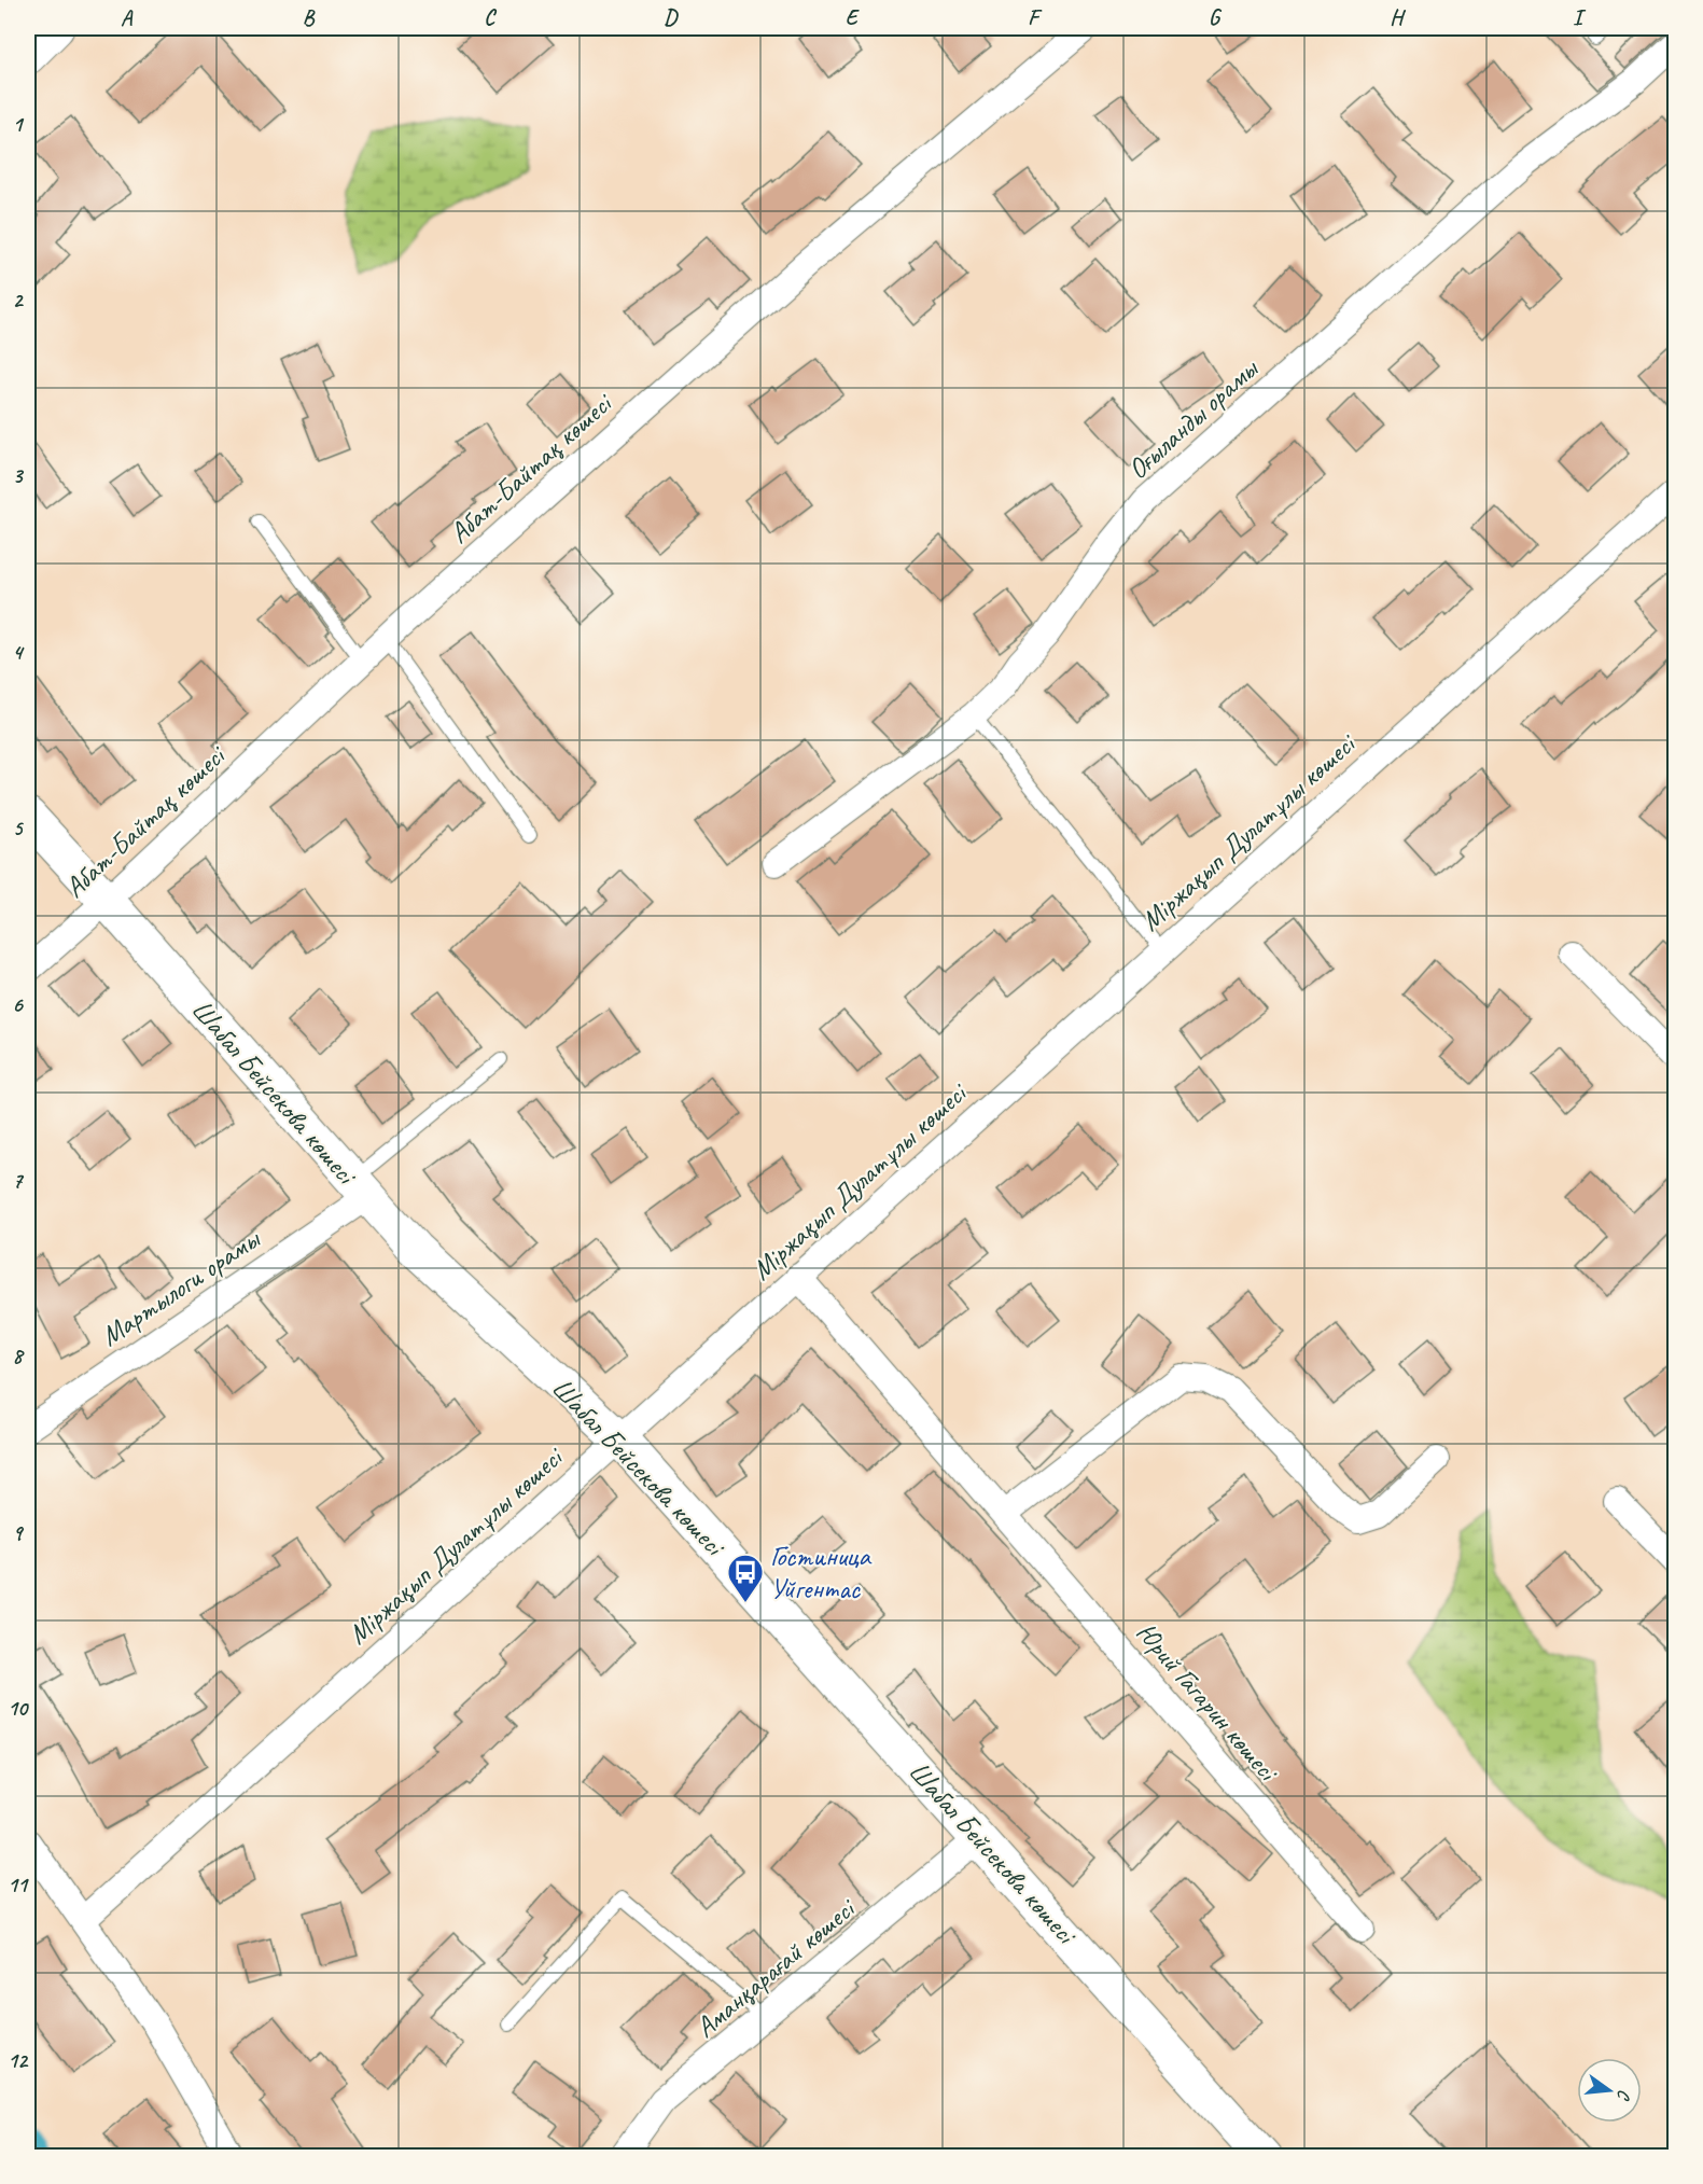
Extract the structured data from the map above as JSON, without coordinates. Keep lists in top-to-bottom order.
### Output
{
  "streets": {
    "main road": ["Шабал Бейсекова көшесі"],
    "street": [
      "Оғыланды орамы",
      "Абат-Байтақ көшесі",
      "Міржақып Дулатұлы көшесі",
      "Мартылоги орамы",
      "Юрий Гагарин көшесі",
      "Аманқарағай көшесі"
    ]
  },
  "crossings": [
    ["Абат-Байтақ көшесі", "Шабал Бейсекова көшесі"],
    ["Міржақып Дулатұлы көшесі", "Шабал Бейсекова көшесі"],
    ["Міржақып Дулатұлы көшесі", "Юрий Гагарин көшесі"],
    ["Шабал Бейсекова көшесі", "Мартылоги орамы"],
    ["Шабал Бейсекова көшесі", "Аманқарағай көшесі"]
  ],
  "places": {
    "bus stop": ["Гостиница Уйгентас"]
  },
  "north": "right",
  "grid": {
    "columns": [
      "A",
      "B",
      "C",
      "D",
      "E",
      "F",
      "G",
      "H",
      "I"
    ],
    "rows": [
      "1",
      "2",
      "3",
      "4",
      "5",
      "6",
      "7",
      "8",
      "9",
      "10",
      "11",
      "12"
    ]
  }
}
